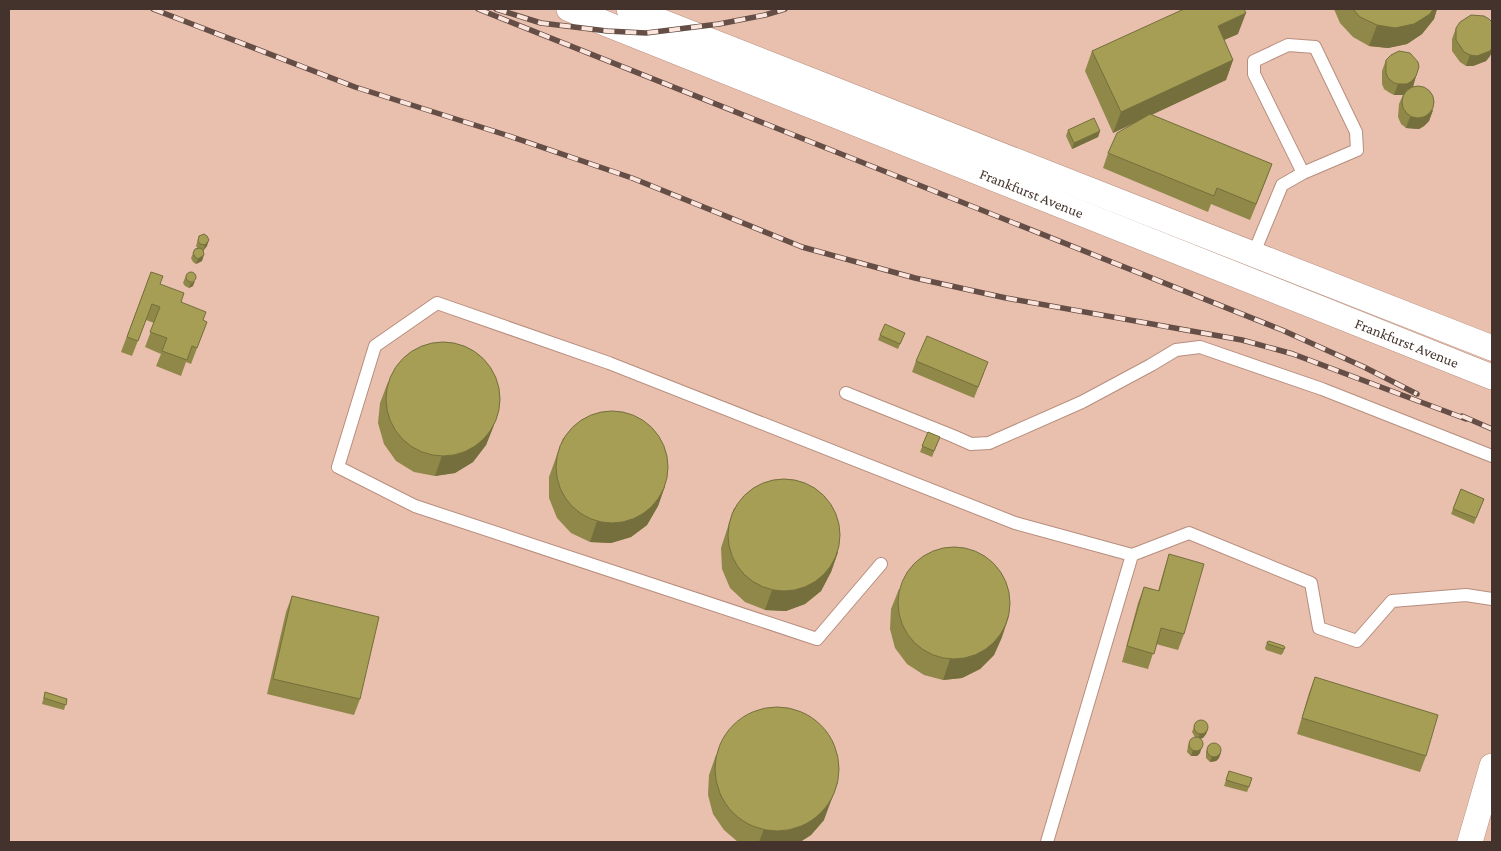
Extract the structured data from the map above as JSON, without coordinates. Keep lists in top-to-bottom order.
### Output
{
  "streets": {
    "street": ["Frankfurst Avenue"]
  }
}
